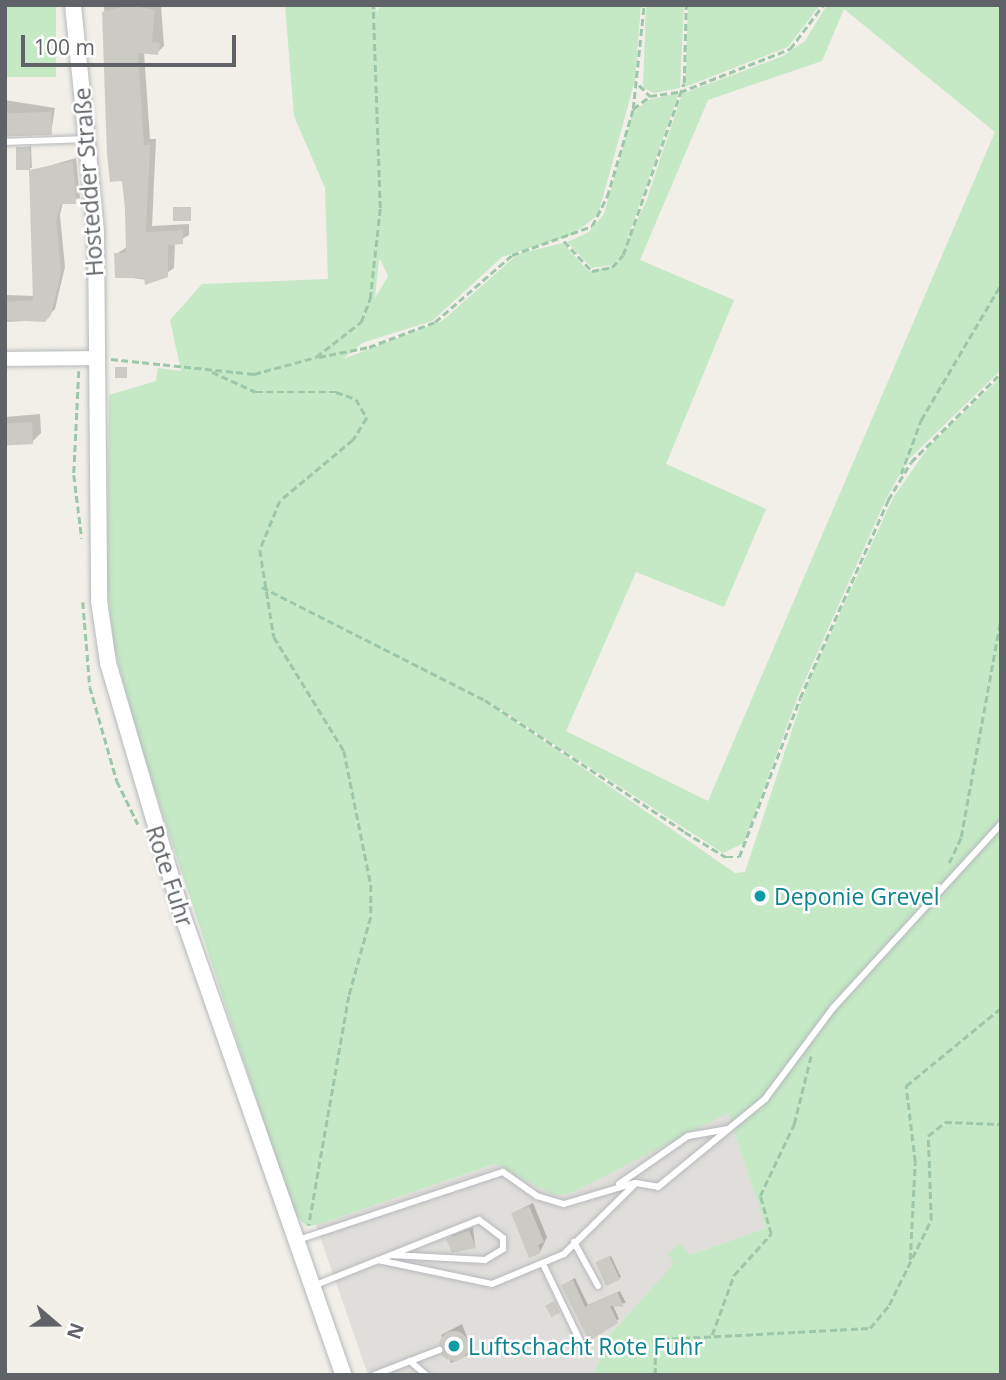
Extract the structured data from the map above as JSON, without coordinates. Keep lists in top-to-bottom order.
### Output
{
  "streets": {
    "main road": ["Hostedder Straße", "Rote Fuhr"]
  },
  "crossings": [
    ["Hostedder Straße", "Rote Fuhr"]
  ],
  "places": ["Deponie Grevel", "Luftschacht Rote Fuhr"],
  "scale_bar": "100 m",
  "north": "right"
}
